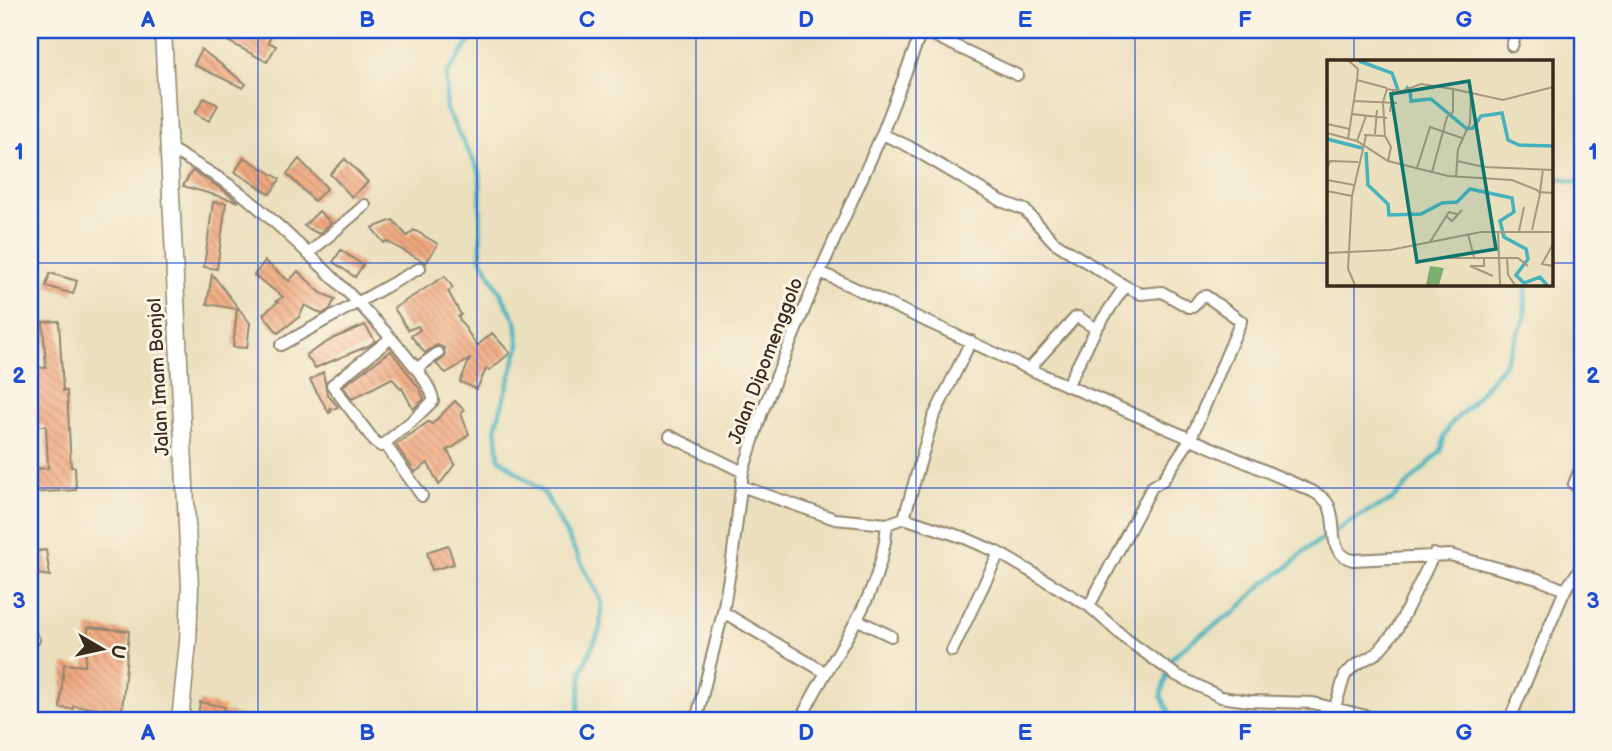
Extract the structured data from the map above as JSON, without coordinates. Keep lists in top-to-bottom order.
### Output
{
  "streets": {
    "main road": ["Jalan Imam Bonjol"],
    "street": ["Jalan Dipomenggolo"]
  },
  "north": "right",
  "grid": {
    "columns": [
      "A",
      "B",
      "C",
      "D",
      "E",
      "F",
      "G"
    ],
    "rows": ["1", "2", "3"]
  }
}
